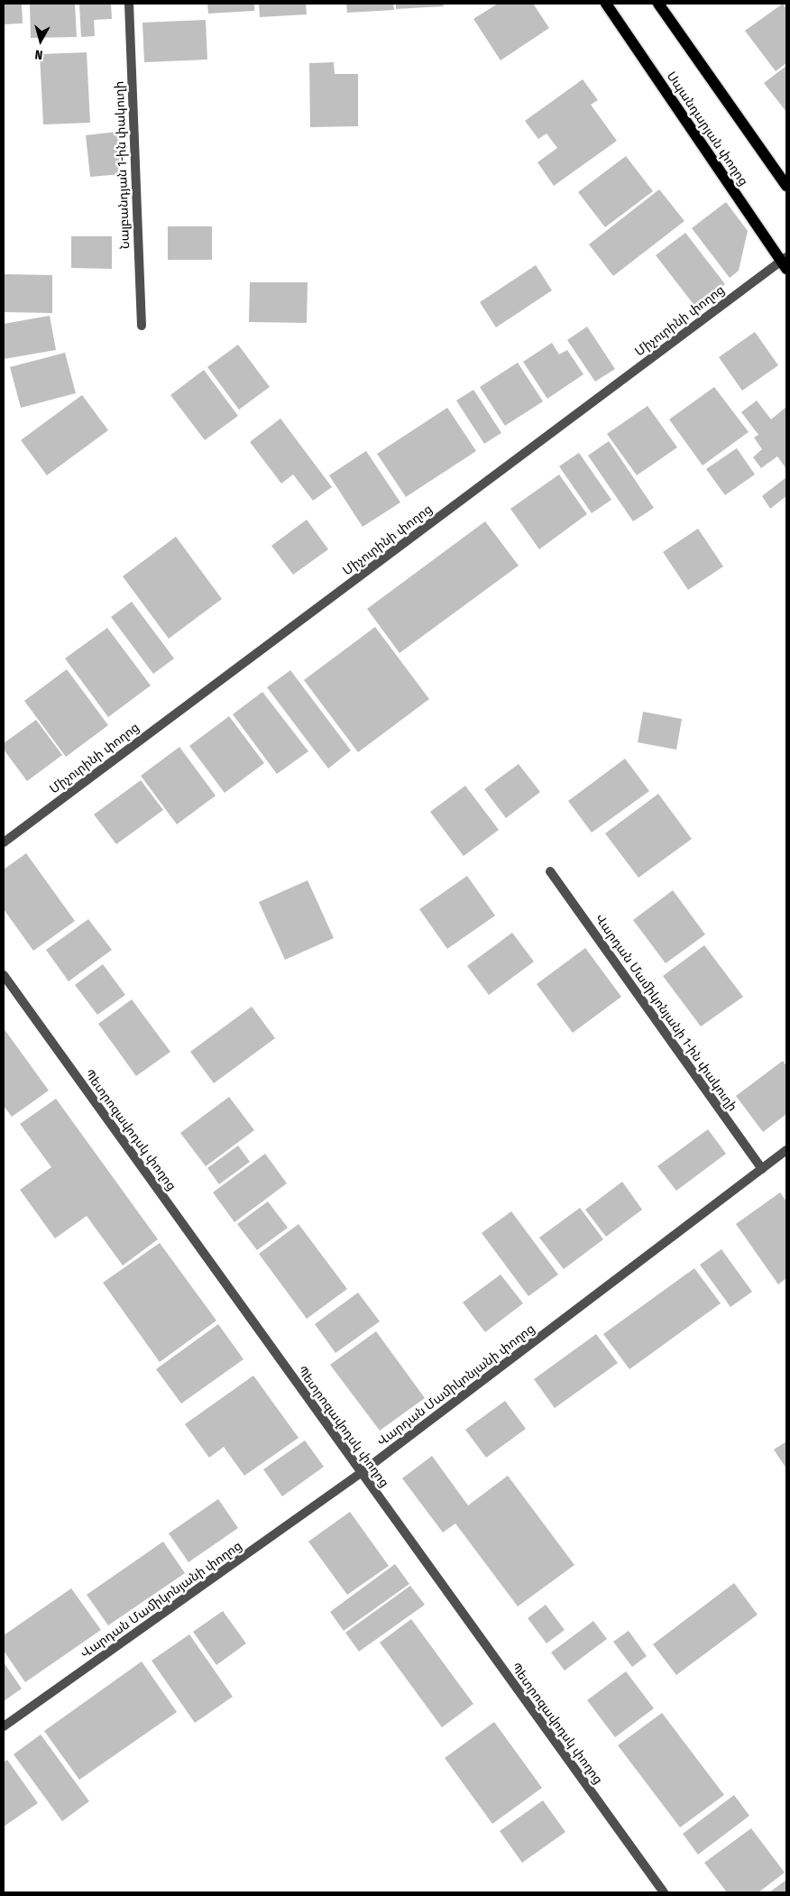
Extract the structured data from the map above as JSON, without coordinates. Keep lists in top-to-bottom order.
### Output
{
  "streets": {
    "main road": ["Սպանդարյան փողոց"],
    "street": [
      "Նալբանդյան 1-ին փակուղի",
      "Միչուրինի փողոց",
      "Վարդան Մամիկոնյանի 1-ին փակուղի",
      "Պետրոզավոդսկ փողոց",
      "Վարդան Մամիկոնյանի փողոց"
    ]
  },
  "crossings": [
    ["Սպանդարյան փողոց", "Միչուրինի փողոց"],
    ["Վարդան Մամիկոնյանի 1-ին փակուղի", "Վարդան Մամիկոնյանի փողոց"],
    ["Պետրոզավոդսկ փողոց", "Վարդան Մամիկոնյանի փողոց"]
  ],
  "north": "bottom"
}
